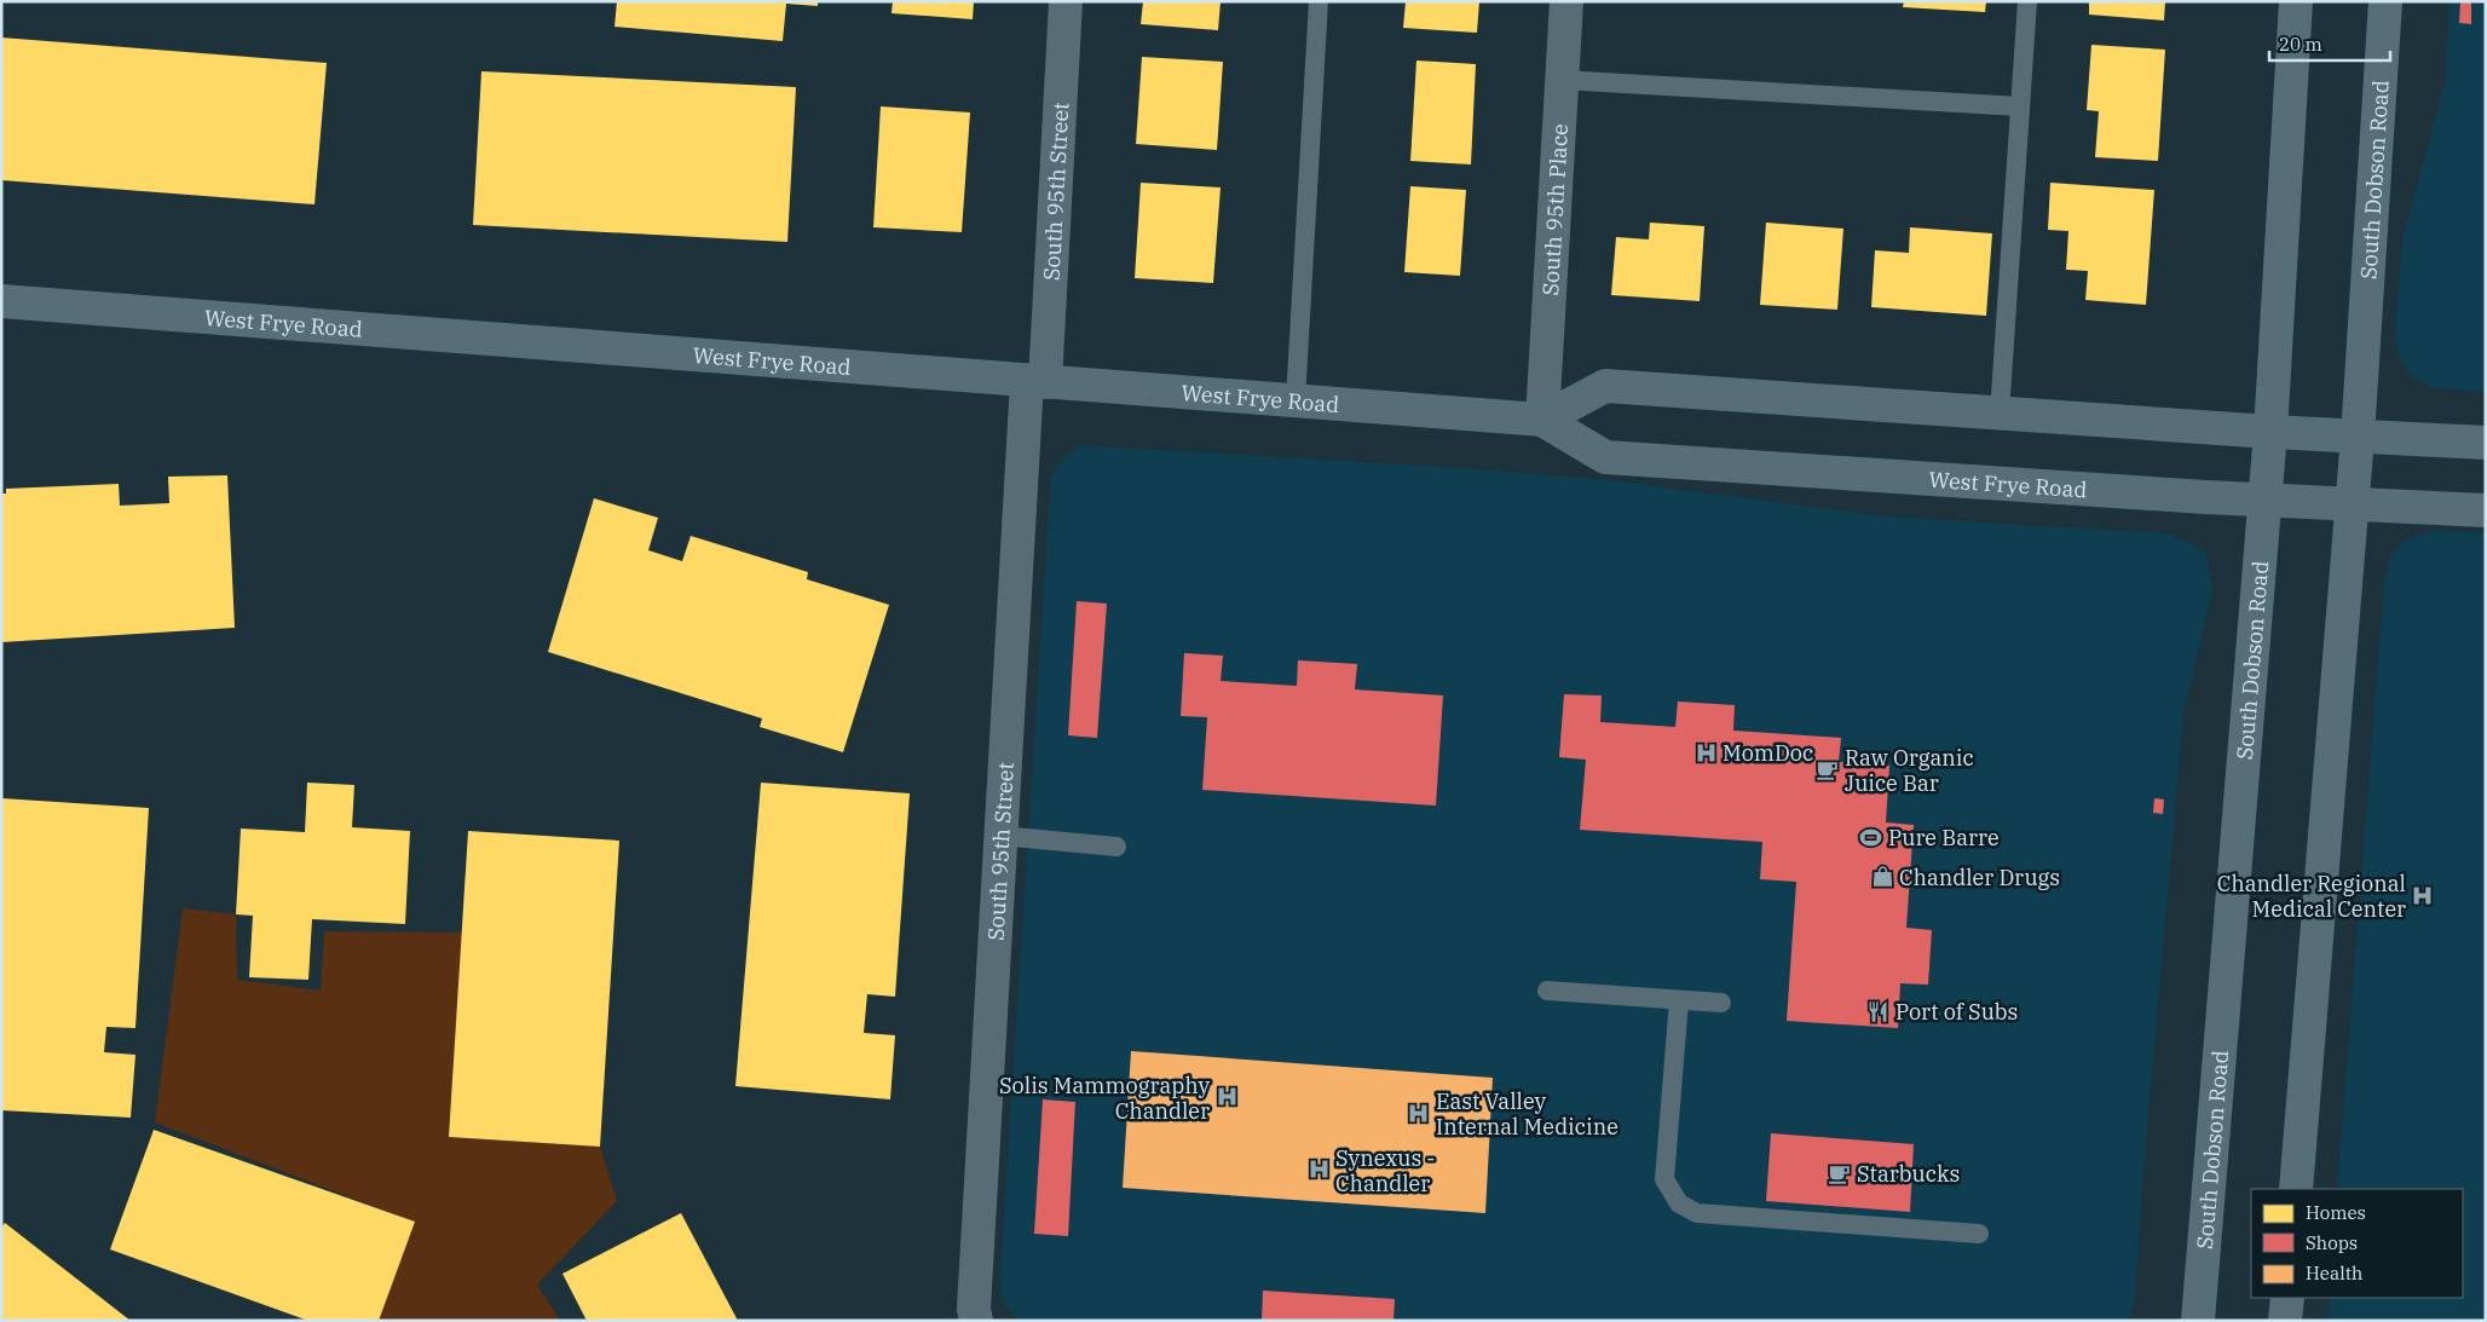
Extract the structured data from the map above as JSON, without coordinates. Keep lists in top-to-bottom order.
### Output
{
  "streets": {
    "street": [
      "South Dobson Road",
      "South 95th Street",
      "South 95th Place",
      "West Frye Road"
    ]
  },
  "crossings": [
    ["South Dobson Road", "West Frye Road"],
    ["South 95th Street", "West Frye Road"],
    ["South 95th Place", "West Frye Road"]
  ],
  "places": {
    "hospital": [
      "MomDoc",
      "Chandler Regional Medical Center",
      "Solis Mammography Chandler",
      "East Valley Internal Medicine",
      "Synexus - Chandler"
    ],
    "cafe": ["Raw Organic Juice Bar", "Starbucks"],
    "sports": ["Pure Barre"],
    "shop": ["Chandler Drugs"],
    "restaurant": ["Port of Subs"]
  },
  "legend": ["Homes", "Shops", "Health"],
  "scale_bar": "20 m"
}
